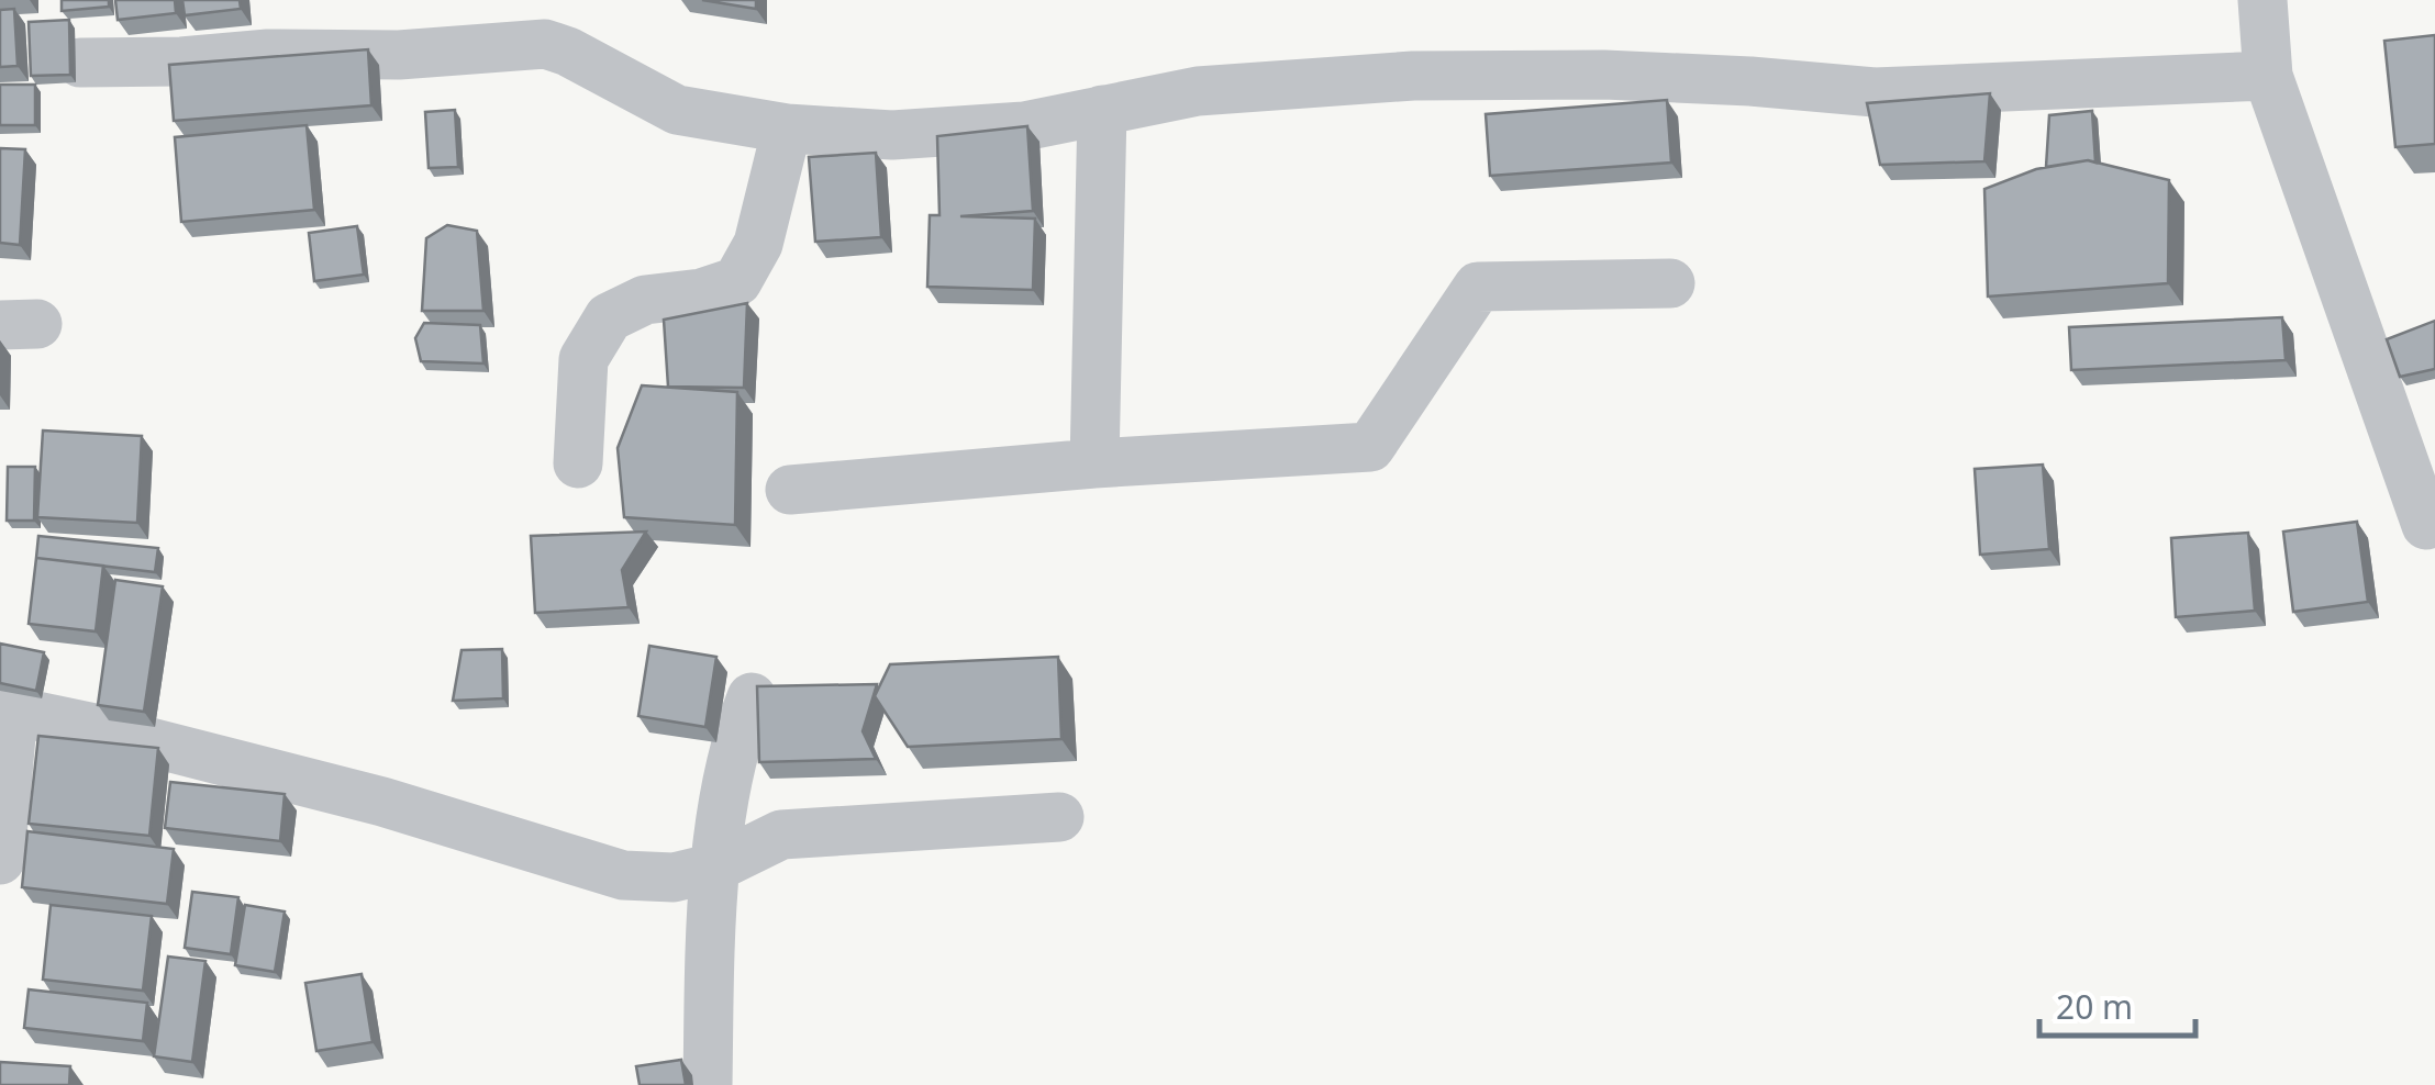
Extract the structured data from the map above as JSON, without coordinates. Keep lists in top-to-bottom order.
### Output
{
  "scale_bar": "20 m"
}
